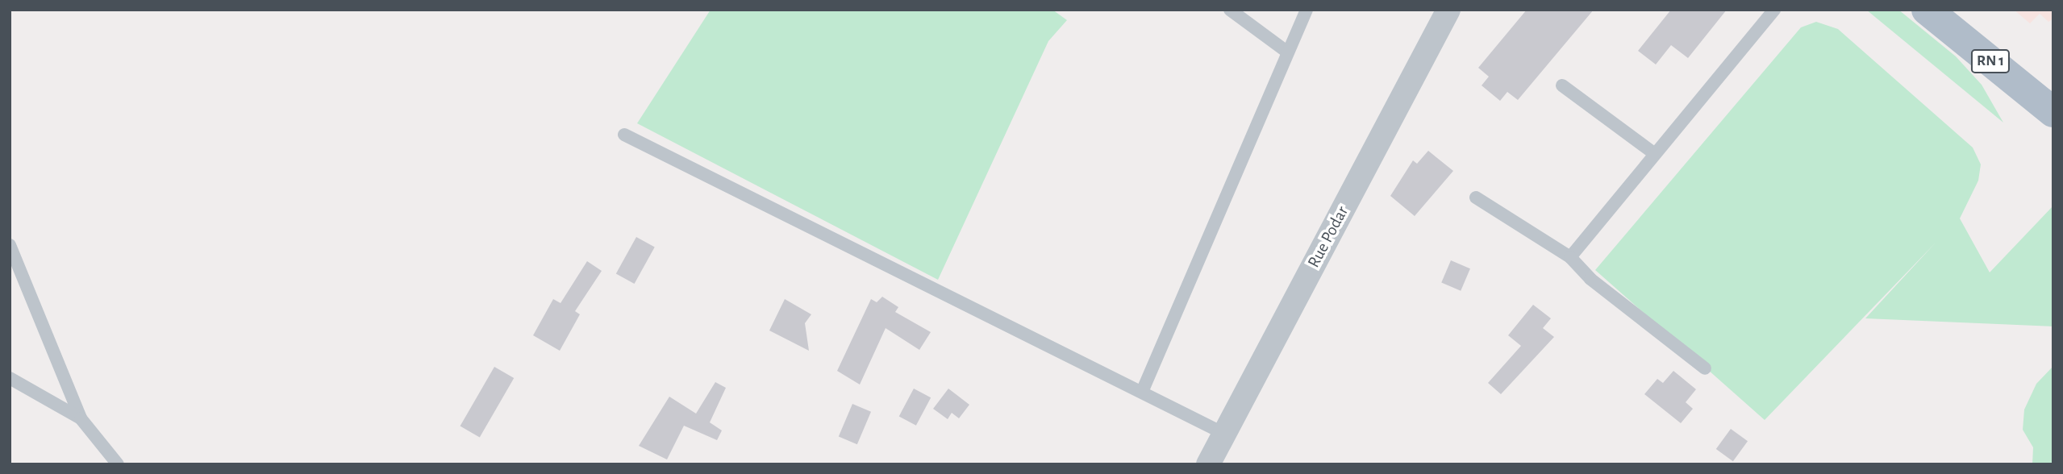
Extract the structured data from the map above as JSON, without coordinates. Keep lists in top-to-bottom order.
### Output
{
  "streets": {
    "main road": ["RN 1"],
    "street": ["Rue Podar"]
  }
}
